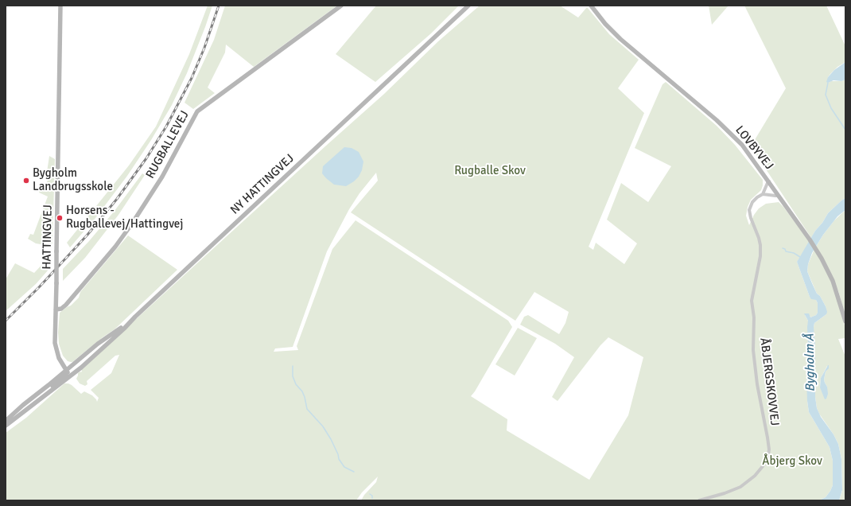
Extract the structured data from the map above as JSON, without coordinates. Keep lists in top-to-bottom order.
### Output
{
  "streets": {
    "street": [
      "RUGBALLEVEJ",
      "LOVBYVEJ",
      "NY HATTINGVEJ",
      "HATTINGVEJ",
      "ÅBJERGSKOVVEJ"
    ]
  },
  "crossings": [
    ["RUGBALLEVEJ", "HATTINGVEJ"],
    ["LOVBYVEJ", "ÅBJERGSKOVVEJ"],
    ["NY HATTINGVEJ", "HATTINGVEJ"]
  ],
  "water": ["Bygholm Å"],
  "parks": ["Rugballe Skov", "Åbjerg Skov"],
  "places": ["Bygholm Landbrugsskole", "Horsens - Rugballevej/Hattingvej"]
}
